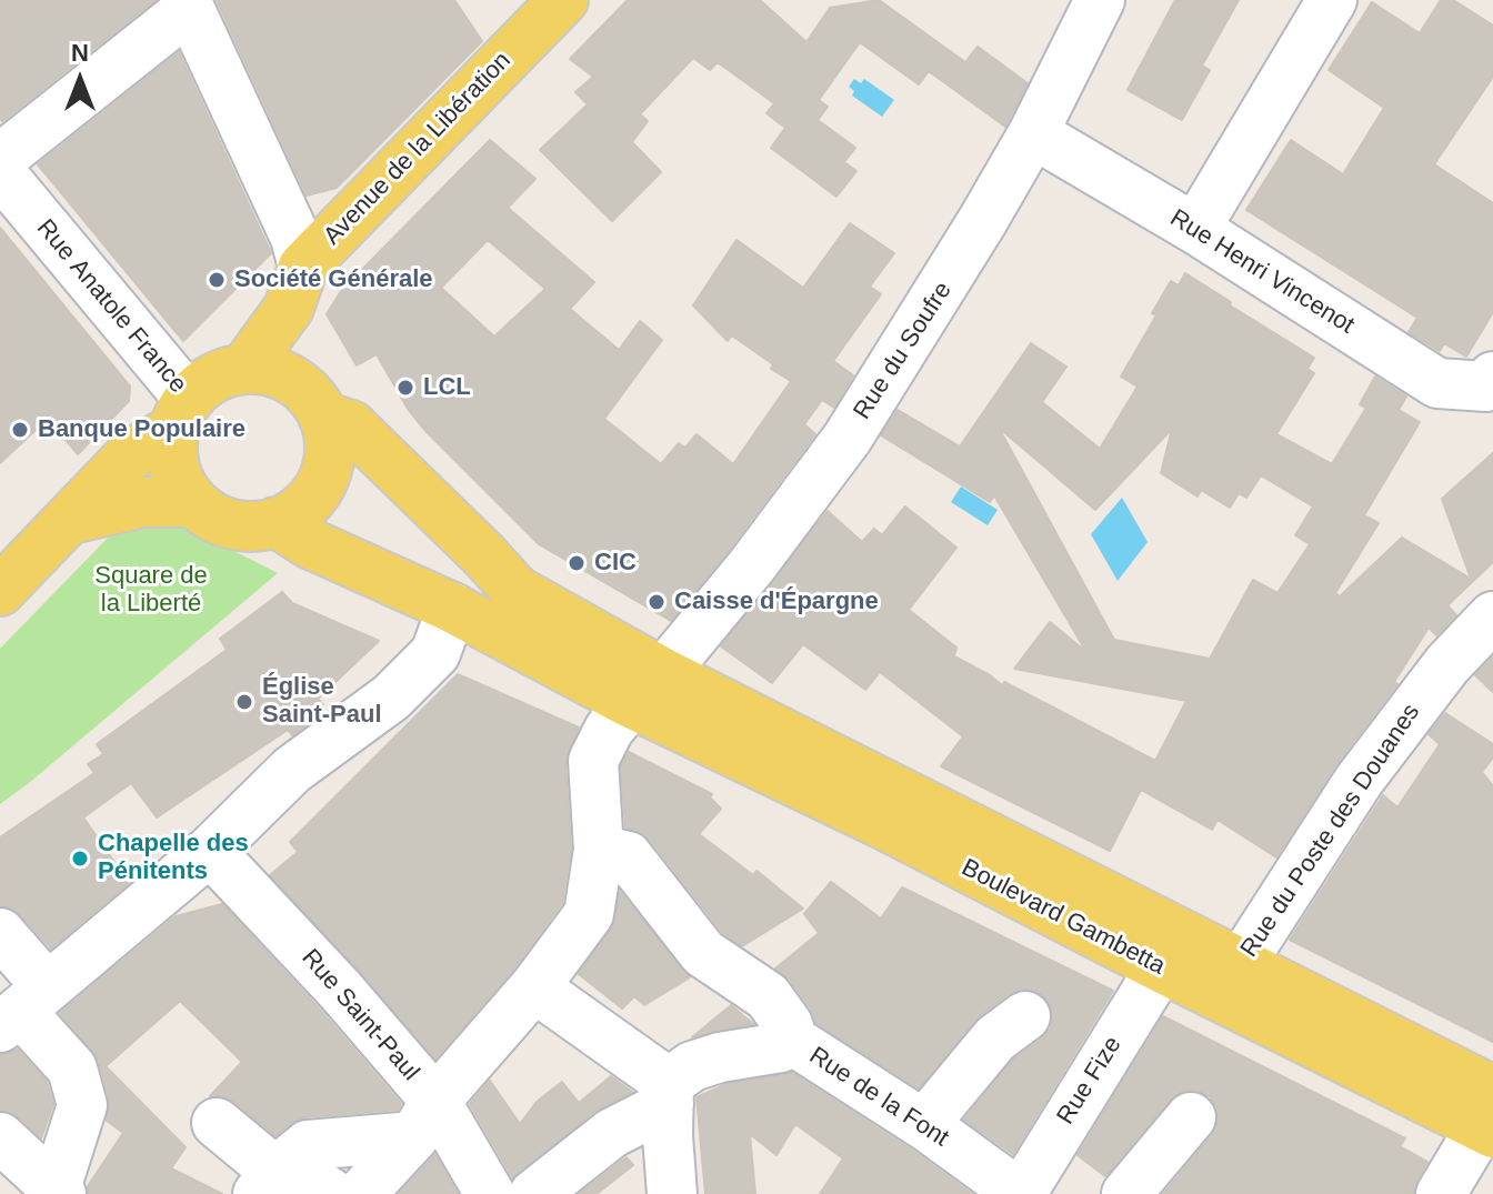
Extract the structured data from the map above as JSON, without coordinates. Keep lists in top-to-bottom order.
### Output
{
  "streets": {
    "main road": ["Avenue de la Libération", "Boulevard Gambetta"],
    "street": [
      "Rue Henri Vincenot",
      "Rue Anatole France",
      "Rue du Soufre",
      "Rue du Poste des Douanes",
      "Rue Saint-Paul",
      "Rue Fize",
      "Rue de la Font"
    ]
  },
  "crossings": [
    ["Avenue de la Libération", "Rue Anatole France"],
    ["Avenue de la Libération", "Boulevard Gambetta"],
    ["Rue Henri Vincenot", "Rue du Soufre"],
    ["Rue Anatole France", "Boulevard Gambetta"],
    ["Rue du Soufre", "Boulevard Gambetta"],
    ["Rue du Soufre", "Rue Saint-Paul"],
    ["Rue du Soufre", "Rue de la Font"],
    ["Rue du Poste des Douanes", "Boulevard Gambetta"],
    ["Boulevard Gambetta", "Rue Fize"],
    ["Rue Fize", "Rue de la Font"]
  ],
  "parks": ["Square de la Liberté"],
  "places": [
    "Société Générale",
    "LCL",
    "Banque Populaire",
    "CIC",
    "Caisse d'Épargne",
    "Église Saint-Paul",
    "Chapelle des Pénitents"
  ],
  "north": "top"
}
